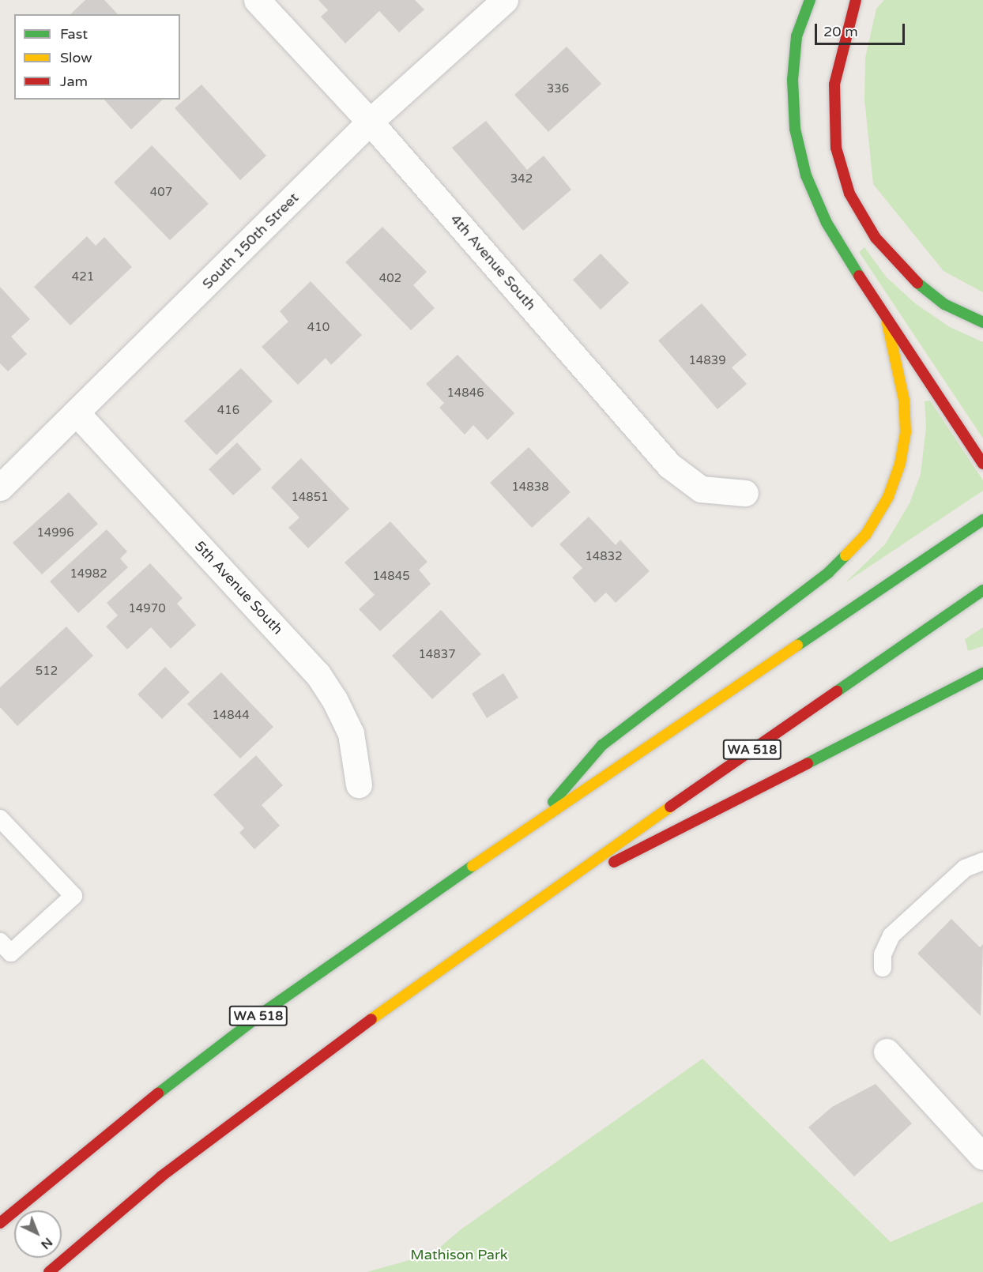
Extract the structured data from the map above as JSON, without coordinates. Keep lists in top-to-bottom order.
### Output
{
  "streets": {
    "highway": ["WA 518"],
    "street": ["South 150th Street", "4th Avenue South", "5th Avenue South"]
  },
  "crossings": [
    ["South 150th Street", "4th Avenue South"],
    ["South 150th Street", "5th Avenue South"]
  ],
  "parks": ["Mathison Park"],
  "house_numbers": [
    "336",
    "342",
    "407",
    "421",
    "402",
    "410",
    "14839",
    "14846",
    "416",
    "14838",
    "14851",
    "14996",
    "14832",
    "14982",
    "14845",
    "14970",
    "14837",
    "512",
    "14844"
  ],
  "legend": ["Fast", "Slow", "Jam"],
  "scale_bar": "20 m",
  "north": "bottom right"
}
